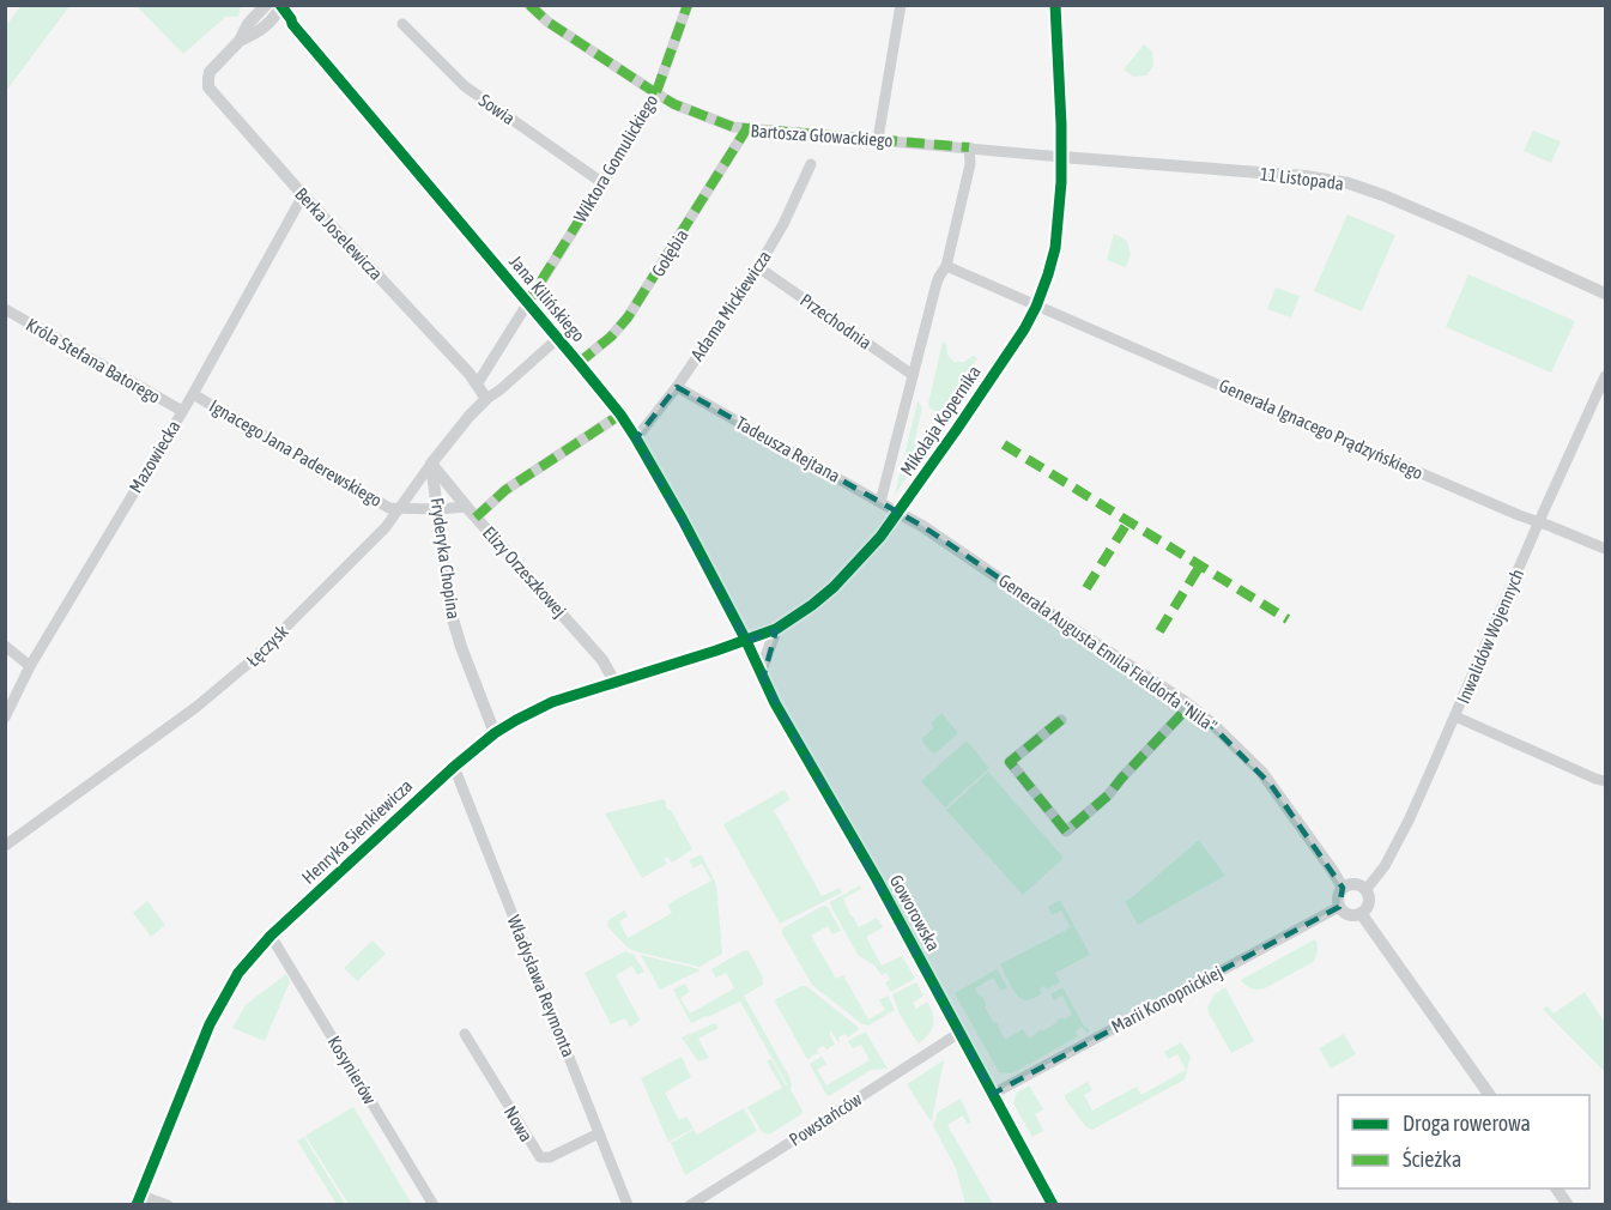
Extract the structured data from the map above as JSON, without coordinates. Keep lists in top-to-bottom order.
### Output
{
  "streets": {
    "street": [
      "Sowia",
      "Bartosza Głowackiego",
      "Wiktora Gomulickiego",
      "11 Listopada",
      "Berka Joselewicza",
      "Gołębia",
      "Jana Kilińskiego",
      "Adama Mickiewicza",
      "Przechodnia",
      "Króla Stefana Batorego",
      "Mikołaja Kopernika",
      "Generała Ignacego Prądzyńskiego",
      "Tadeusza Rejtana",
      "Ignacego Jana Paderewskiego",
      "Mazowiecka",
      "Fryderyka Chopina",
      "Elizy Orzeszkowej",
      "Inwalidów Wojennych",
      "Łęczysk",
      "Generała Augusta Emila Fieldorfa \"Nila\"",
      "Henryka Sienkiewicza",
      "Goworowska",
      "Władysława Reymonta",
      "Marii Konopnickiej",
      "Kosynierów",
      "Powstańców",
      "Nowa"
    ]
  },
  "crossings": [
    ["Sowia", "Wiktora Gomulickiego"],
    ["Bartosza Głowackiego", "Wiktora Gomulickiego"],
    ["Bartosza Głowackiego", "11 Listopada"],
    ["Bartosza Głowackiego", "Gołębia"],
    ["Bartosza Głowackiego", "Mikołaja Kopernika"],
    ["Wiktora Gomulickiego", "Berka Joselewicza"],
    ["Wiktora Gomulickiego", "Jana Kilińskiego"],
    ["11 Listopada", "Mikołaja Kopernika"],
    ["Berka Joselewicza", "Mazowiecka"],
    ["Berka Joselewicza", "Łęczysk"],
    ["Gołębia", "Jana Kilińskiego"],
    ["Jana Kilińskiego", "Adama Mickiewicza"],
    ["Jana Kilińskiego", "Mikołaja Kopernika"],
    ["Jana Kilińskiego", "Henryka Sienkiewicza"],
    ["Jana Kilińskiego", "Goworowska"],
    ["Adama Mickiewicza", "Przechodnia"],
    ["Adama Mickiewicza", "Tadeusza Rejtana"],
    ["Przechodnia", "Mikołaja Kopernika"],
    ["Króla Stefana Batorego", "Mazowiecka"],
    ["Mikołaja Kopernika", "Generała Ignacego Prądzyńskiego"],
    ["Mikołaja Kopernika", "Tadeusza Rejtana"],
    ["Mikołaja Kopernika", "Generała Augusta Emila Fieldorfa \"Nila\""],
    ["Mikołaja Kopernika", "Henryka Sienkiewicza"],
    ["Mikołaja Kopernika", "Goworowska"],
    ["Generała Ignacego Prądzyńskiego", "Inwalidów Wojennych"],
    ["Tadeusza Rejtana", "Generała Augusta Emila Fieldorfa \"Nila\""],
    ["Ignacego Jana Paderewskiego", "Mazowiecka"],
    ["Ignacego Jana Paderewskiego", "Łęczysk"],
    ["Fryderyka Chopina", "Elizy Orzeszkowej"],
    ["Fryderyka Chopina", "Łęczysk"],
    ["Fryderyka Chopina", "Henryka Sienkiewicza"],
    ["Elizy Orzeszkowej", "Łęczysk"],
    ["Elizy Orzeszkowej", "Henryka Sienkiewicza"],
    ["Inwalidów Wojennych", "Generała Augusta Emila Fieldorfa \"Nila\""],
    ["Inwalidów Wojennych", "Marii Konopnickiej"],
    ["Generała Augusta Emila Fieldorfa \"Nila\"", "Marii Konopnickiej"],
    ["Henryka Sienkiewicza", "Goworowska"],
    ["Henryka Sienkiewicza", "Władysława Reymonta"],
    ["Henryka Sienkiewicza", "Kosynierów"],
    ["Goworowska", "Marii Konopnickiej"],
    ["Goworowska", "Powstańców"],
    ["Władysława Reymonta", "Nowa"]
  ],
  "legend": ["Droga rowerowa", "Ścieżka"]
}
